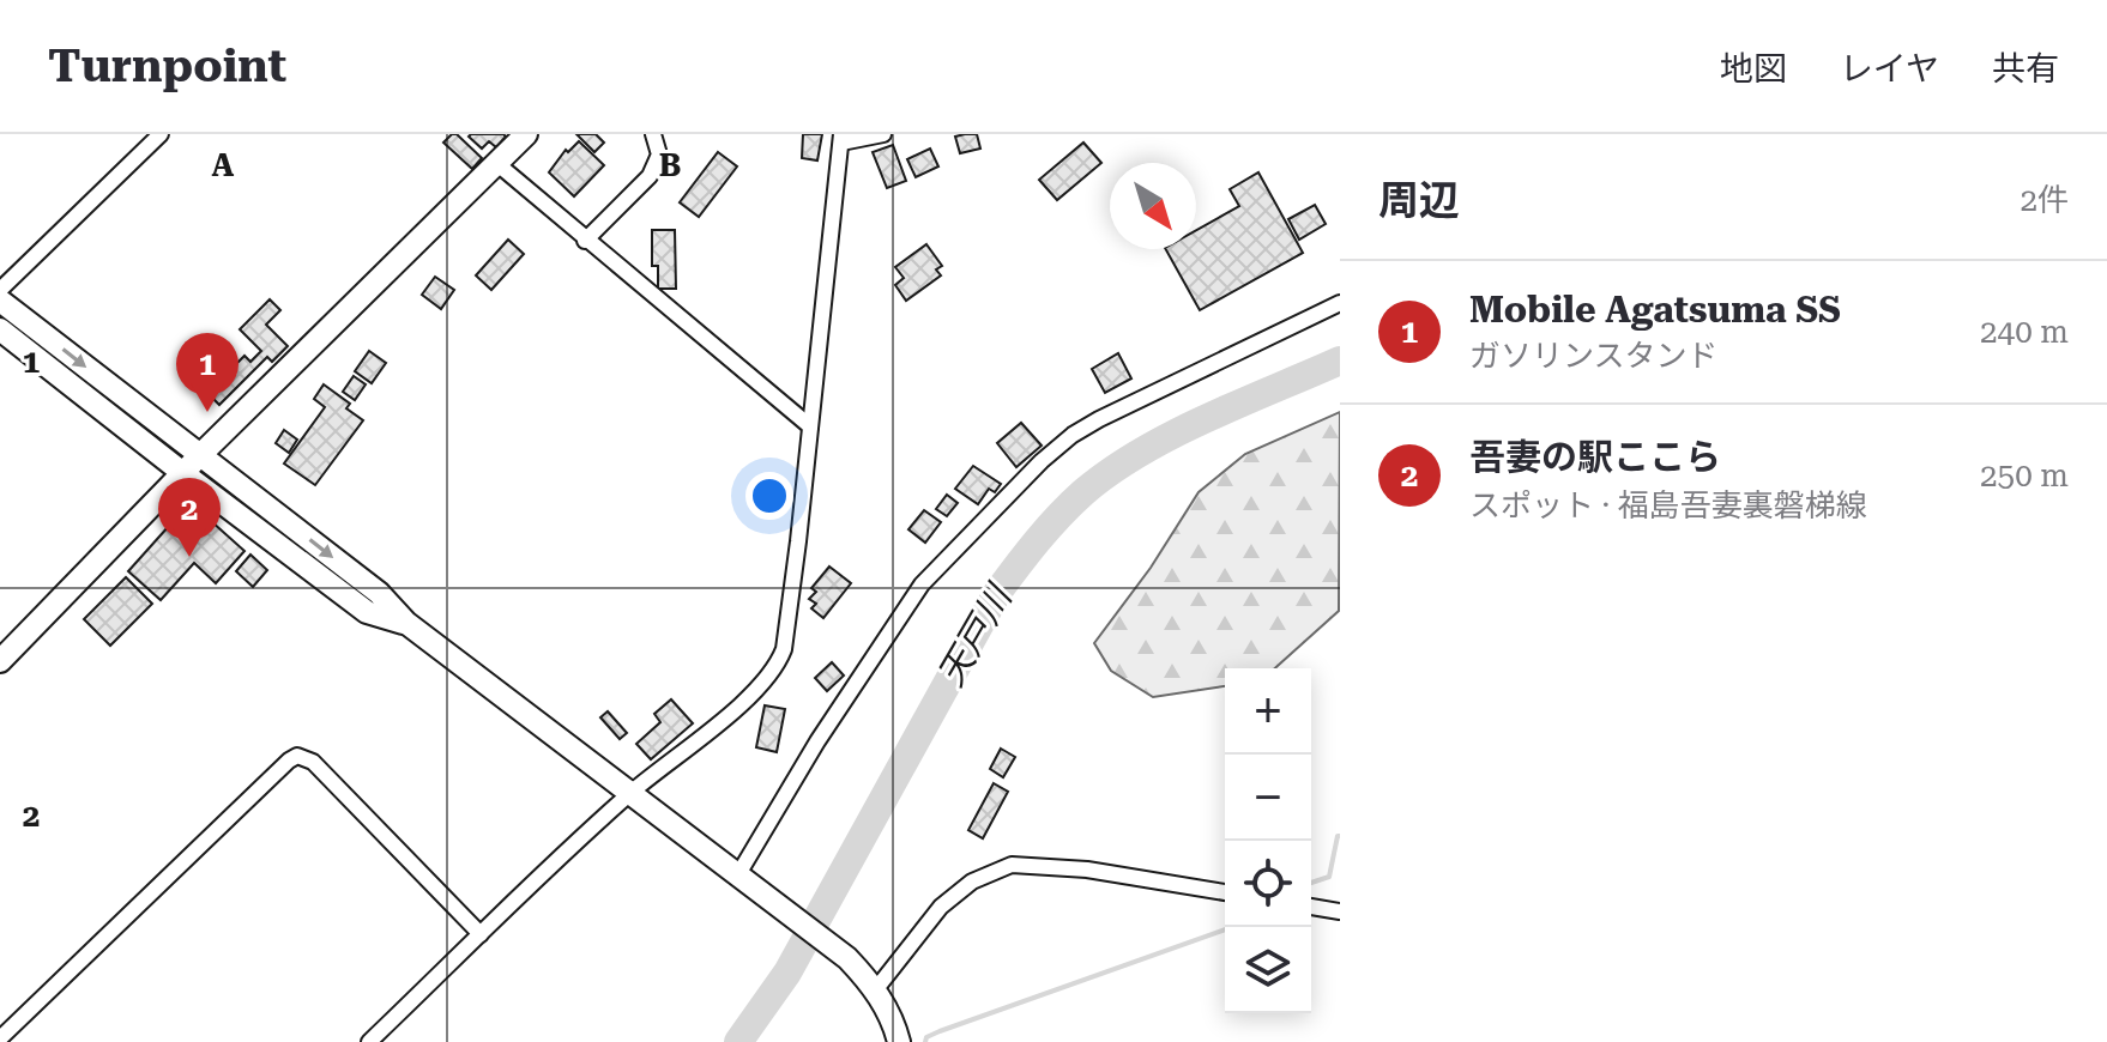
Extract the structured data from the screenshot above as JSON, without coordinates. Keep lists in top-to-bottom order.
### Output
{
  "water": ["天戸川"],
  "north": "bottom right",
  "page": {
    "header": "Turnpoint",
    "nav": ["地図", "レイヤ", "共有"],
    "heading": ["周辺", "2件"],
    "list": [
      {
        "mark": "1",
        "name": "Mobile Agatsuma SS",
        "note": "ガソリンスタンド",
        "value": "240 m"
      },
      {
        "mark": "2",
        "name": "吾妻の駅ここら",
        "note": "スポット · 福島吾妻裏磐梯線",
        "value": "250 m"
      }
    ],
    "pins": ["1", "2"],
    "map_buttons": ["+", "−"]
  },
  "grid": {
    "columns": ["A", "B"],
    "rows": ["1", "2"]
  }
}
